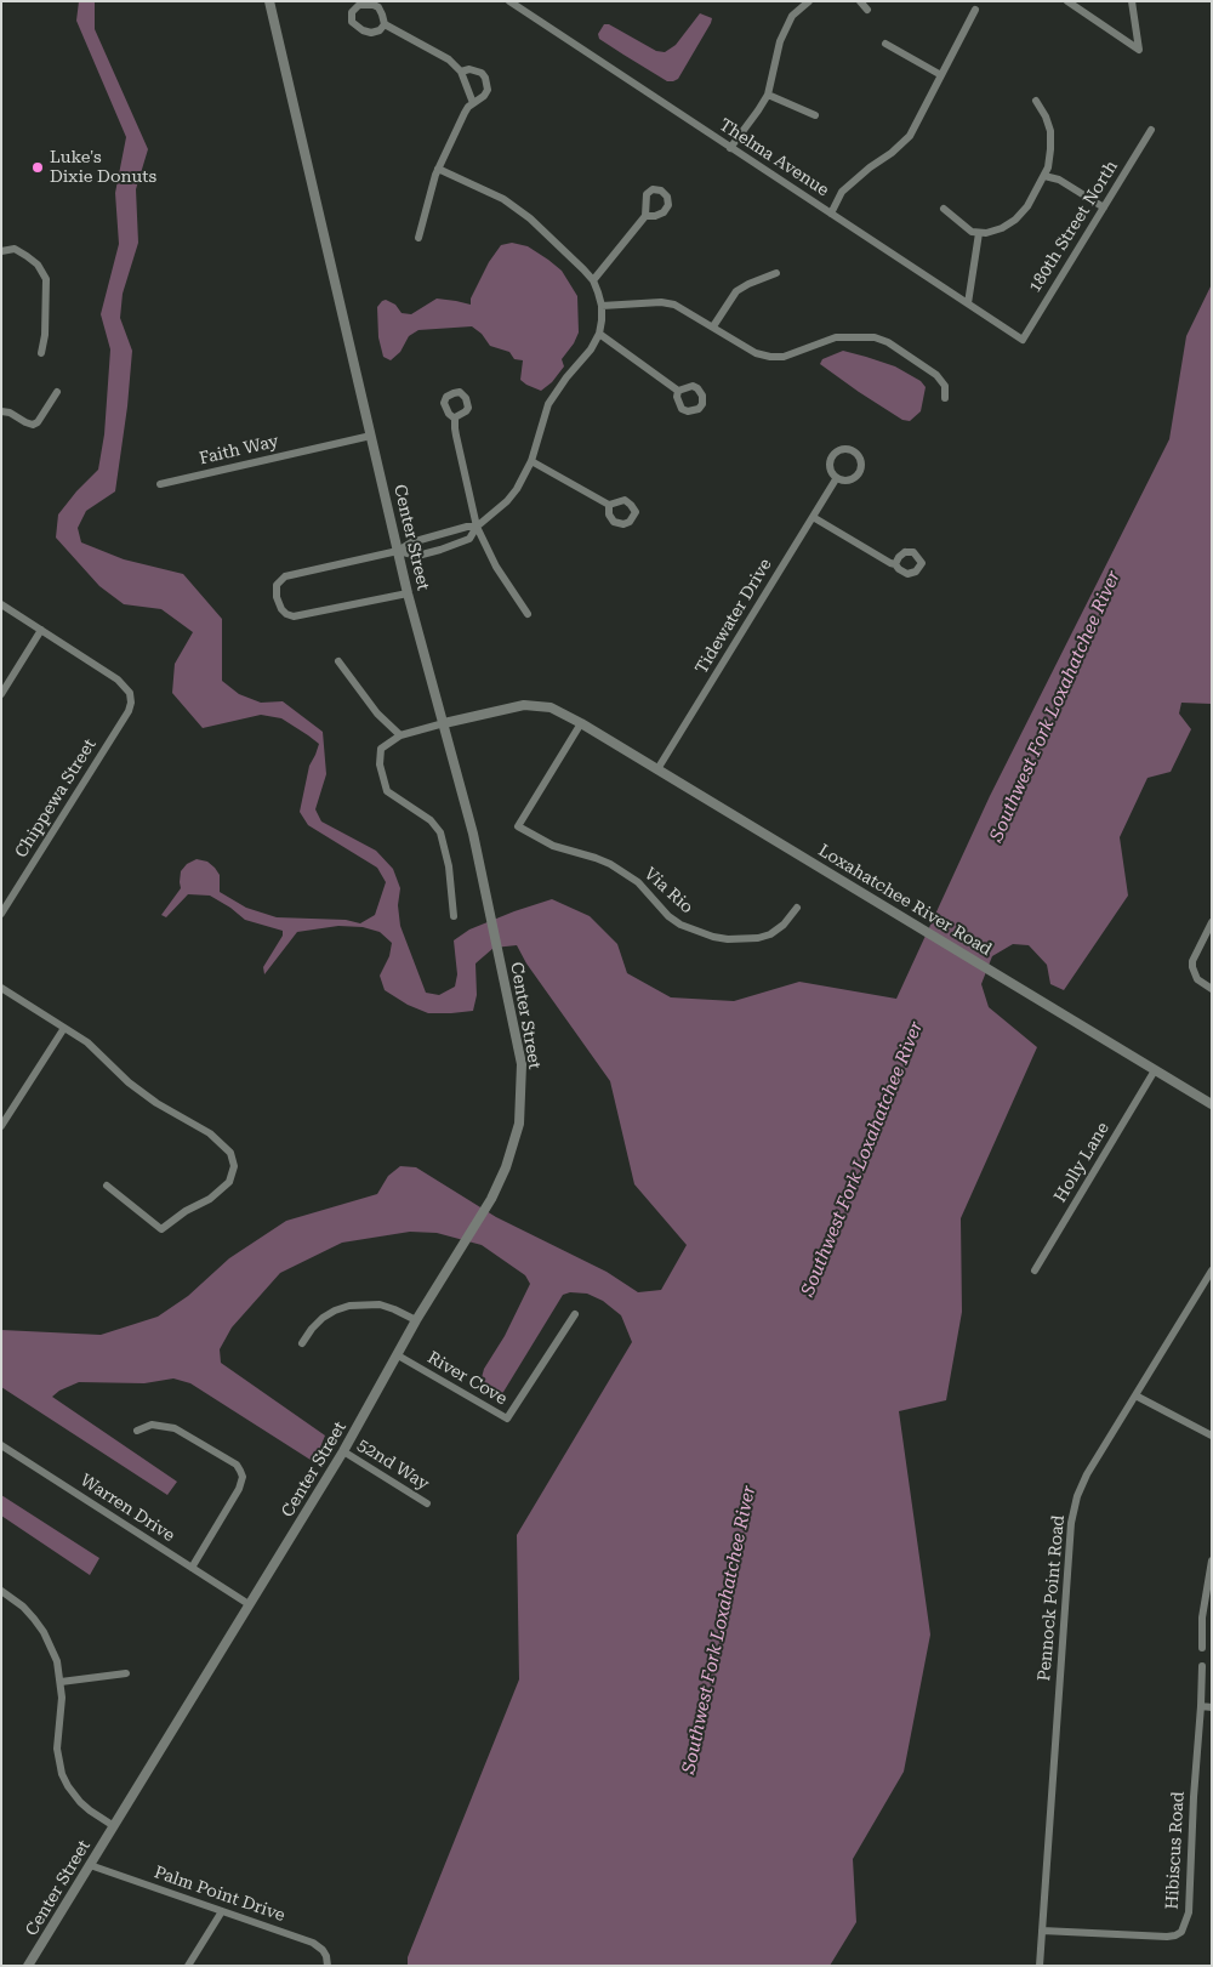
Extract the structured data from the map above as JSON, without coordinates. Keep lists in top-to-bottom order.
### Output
{
  "streets": {
    "street": [
      "Thelma Avenue",
      "180th Street North",
      "Faith Way",
      "Center Street",
      "Tidewater Drive",
      "Chippewa Street",
      "Via Rio",
      "Loxahatchee River Road",
      "Holly Lane",
      "River Cove",
      "52nd Way",
      "Warren Drive",
      "Pennock Point Road",
      "Hibiscus Road",
      "Palm Point Drive"
    ]
  },
  "crossings": [
    ["Thelma Avenue", "180th Street North"],
    ["Faith Way", "Center Street"],
    ["Center Street", "Loxahatchee River Road"],
    ["Center Street", "River Cove"],
    ["Center Street", "52nd Way"],
    ["Center Street", "Warren Drive"],
    ["Center Street", "Palm Point Drive"],
    ["Tidewater Drive", "Loxahatchee River Road"],
    ["Via Rio", "Loxahatchee River Road"],
    ["Loxahatchee River Road", "Holly Lane"],
    ["Pennock Point Road", "Hibiscus Road"]
  ],
  "water": ["Southwest Fork Loxahatchee River"],
  "places": ["Luke's Dixie Donuts"]
}
